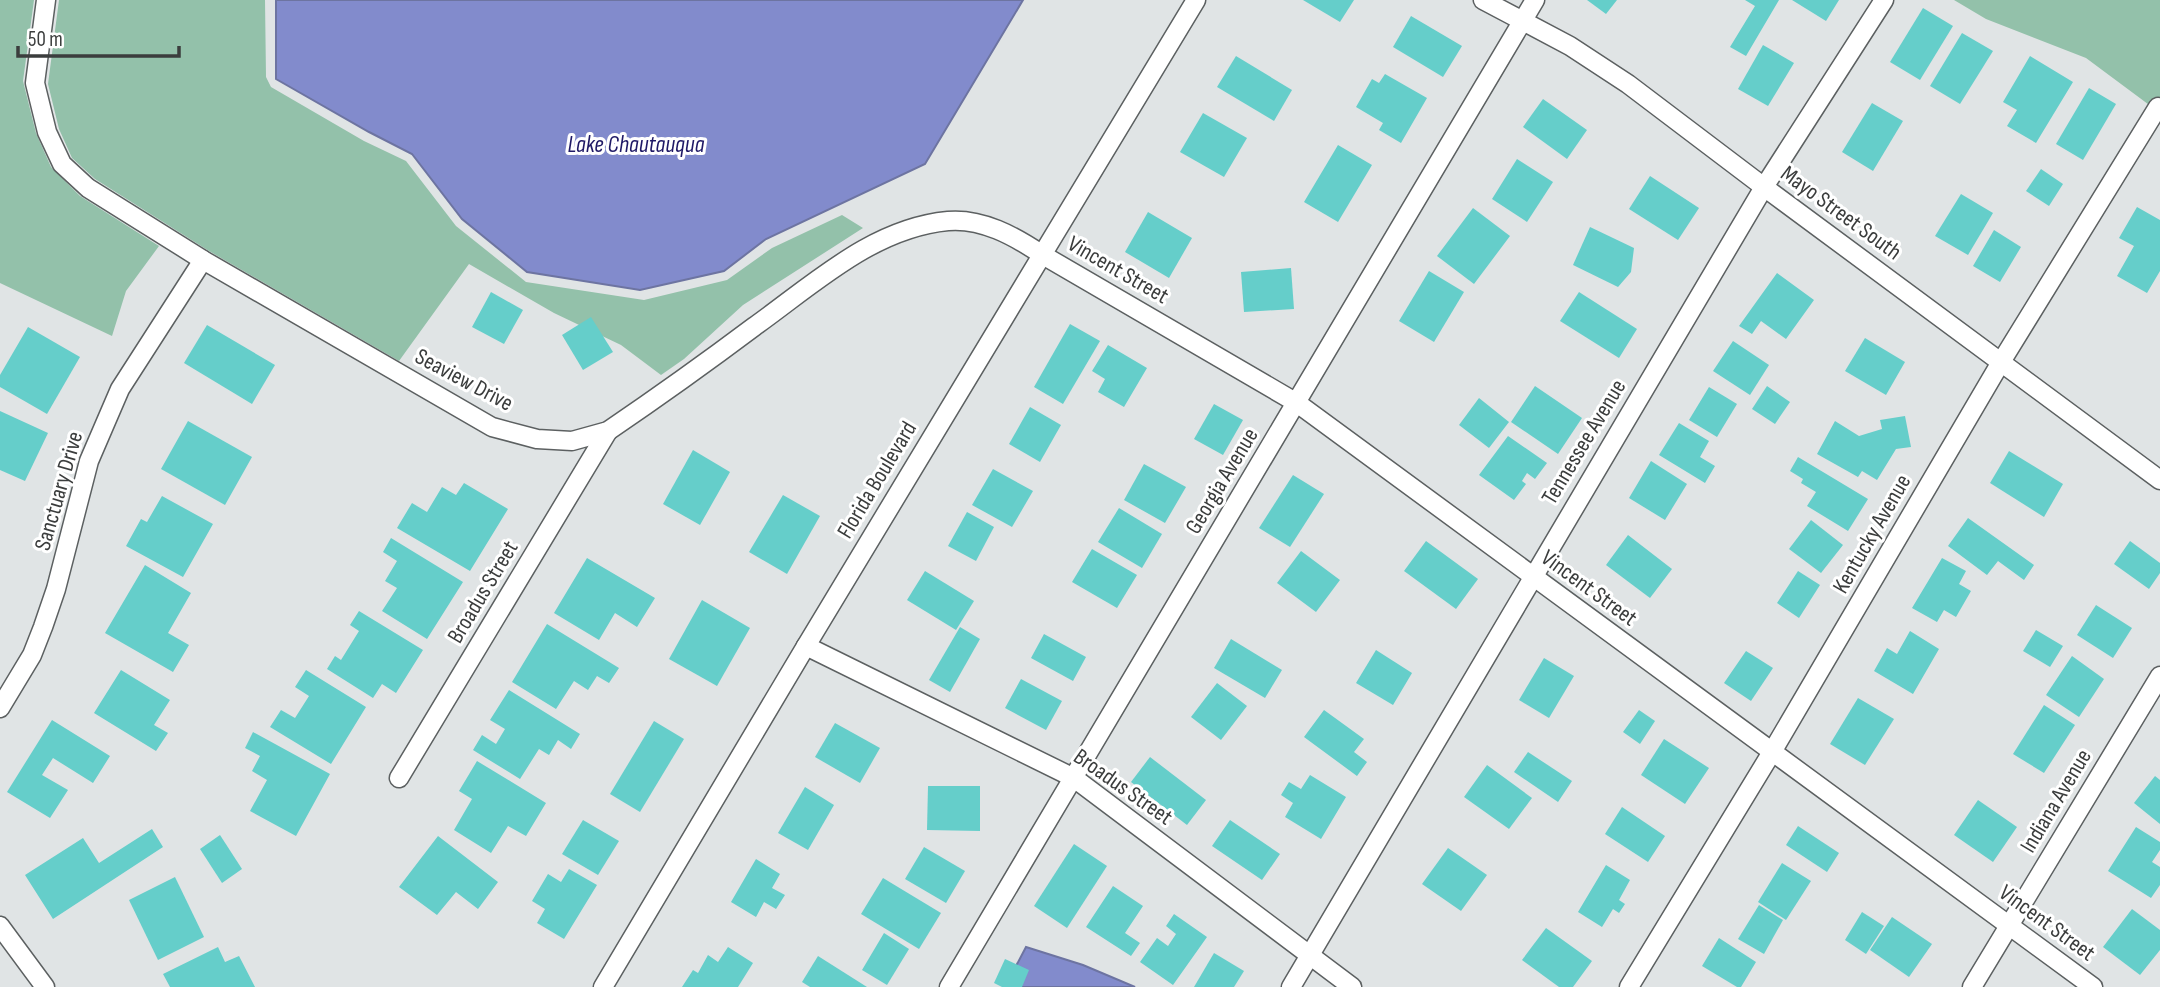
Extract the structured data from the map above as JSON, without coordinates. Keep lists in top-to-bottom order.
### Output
{
  "streets": {
    "street": [
      "Mayo Street South",
      "Vincent Street",
      "Seaview Drive",
      "Tennessee Avenue",
      "Florida Boulevard",
      "Georgia Avenue",
      "Sanctuary Drive",
      "Kentucky Avenue",
      "Broadus Street",
      "Indiana Avenue"
    ]
  },
  "crossings": [
    ["Mayo Street South", "Tennessee Avenue"],
    ["Mayo Street South", "Georgia Avenue"],
    ["Mayo Street South", "Kentucky Avenue"],
    ["Vincent Street", "Seaview Drive"],
    ["Vincent Street", "Tennessee Avenue"],
    ["Vincent Street", "Florida Boulevard"],
    ["Vincent Street", "Georgia Avenue"],
    ["Vincent Street", "Kentucky Avenue"],
    ["Vincent Street", "Indiana Avenue"],
    ["Seaview Drive", "Florida Boulevard"],
    ["Seaview Drive", "Sanctuary Drive"],
    ["Seaview Drive", "Broadus Street"],
    ["Tennessee Avenue", "Broadus Street"],
    ["Florida Boulevard", "Broadus Street"],
    ["Georgia Avenue", "Broadus Street"]
  ],
  "water": ["Lake Chautauqua"],
  "scale_bar": "50 m"
}
